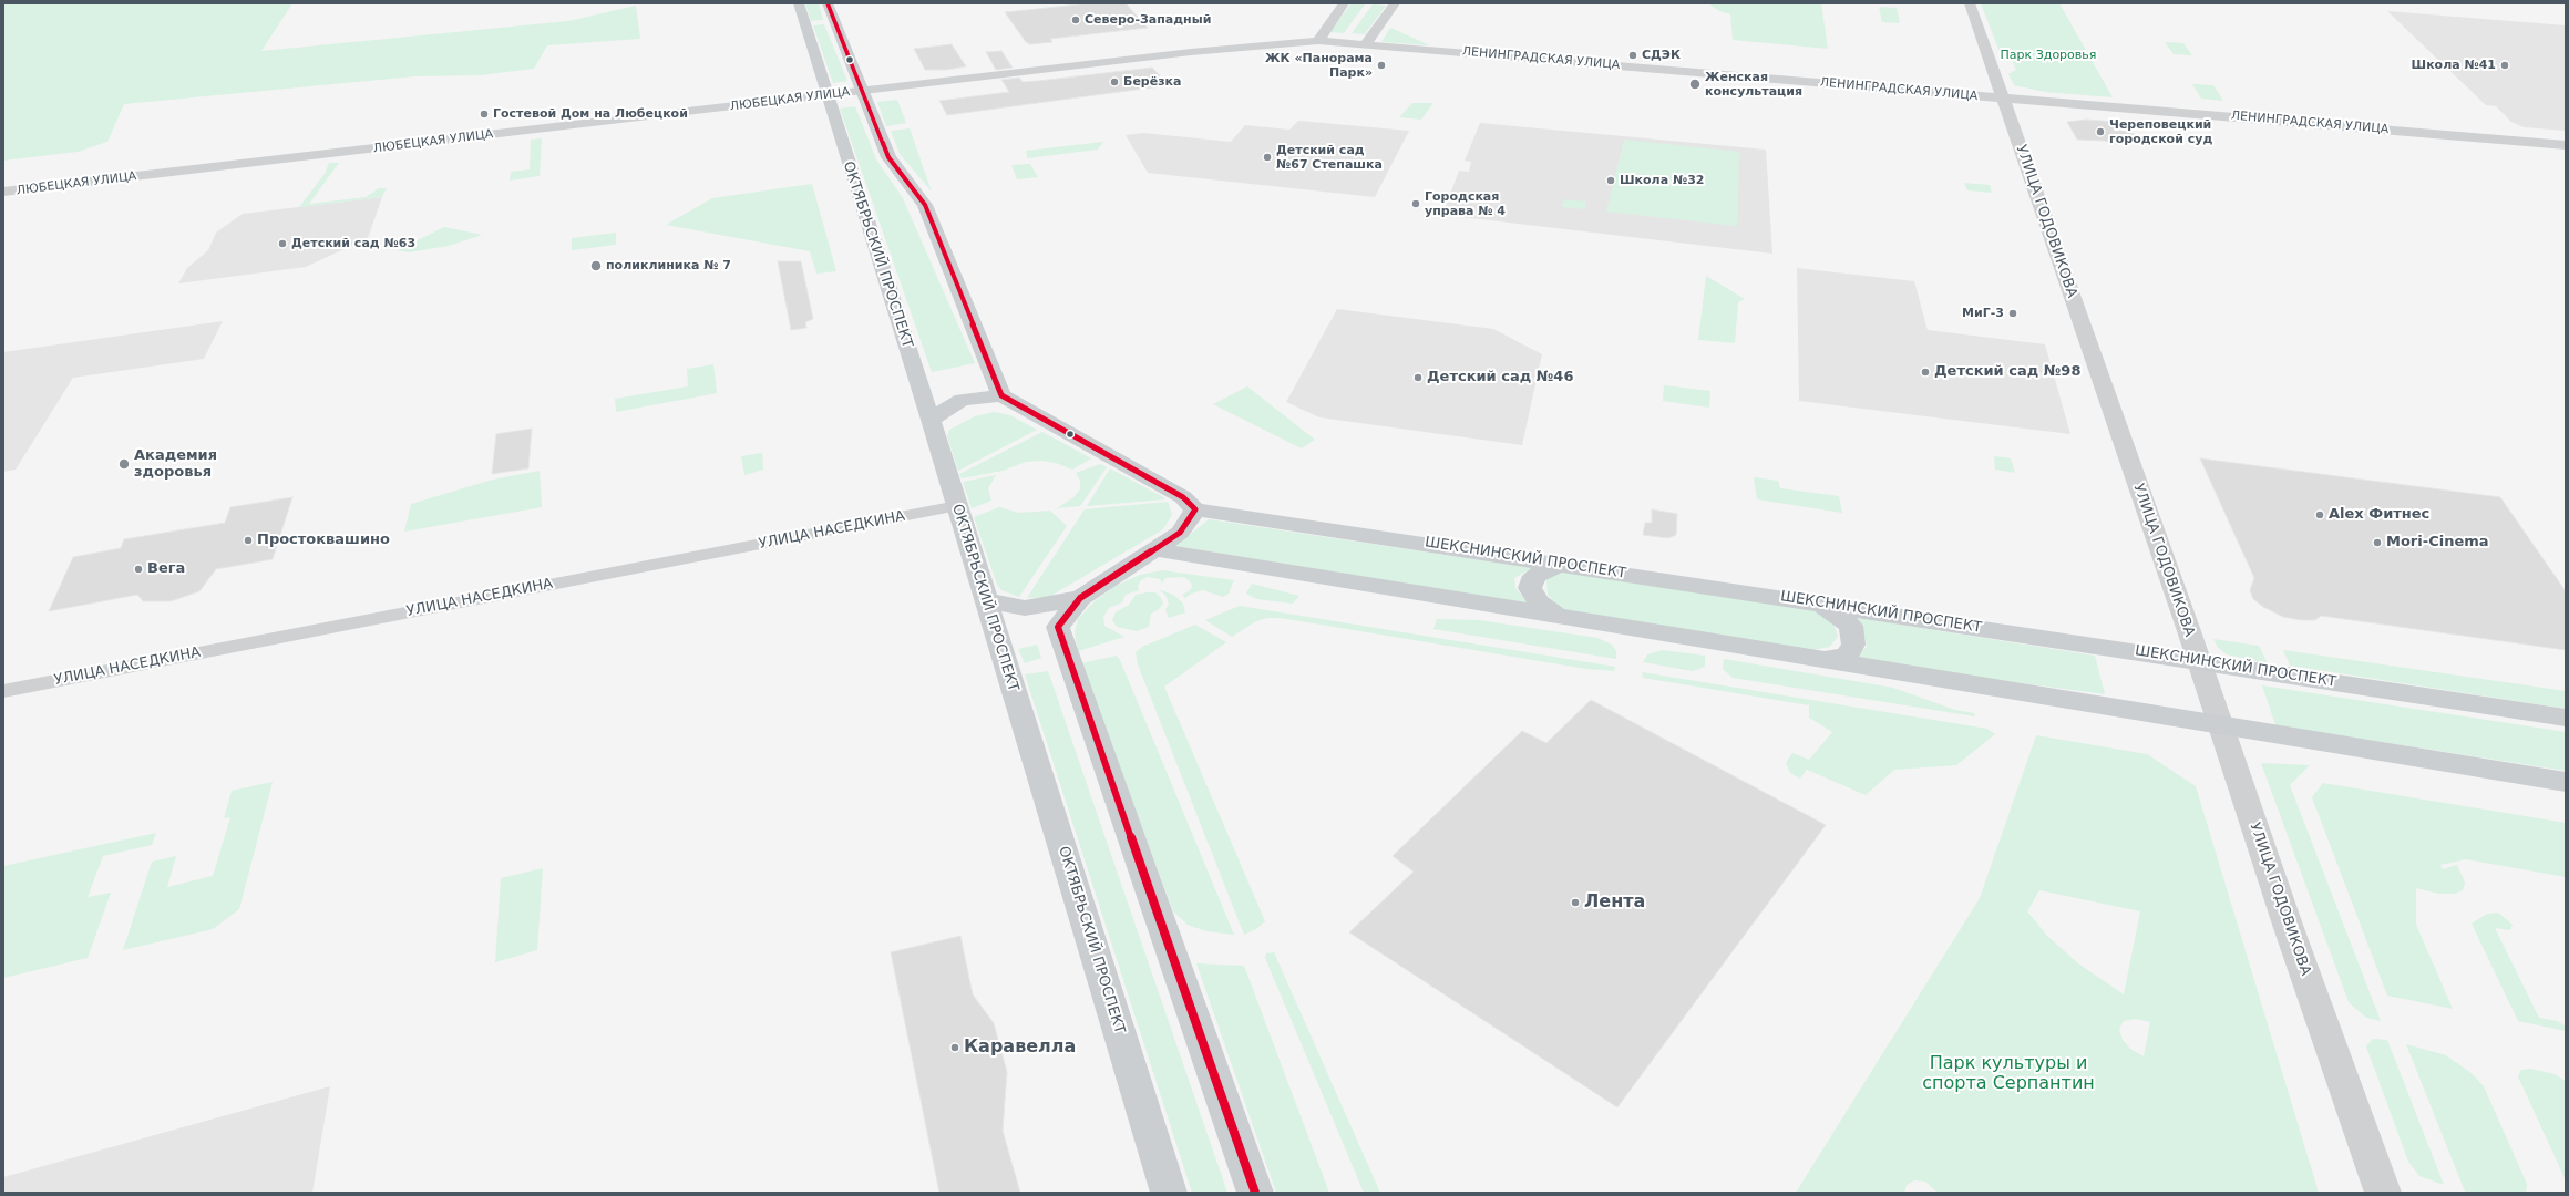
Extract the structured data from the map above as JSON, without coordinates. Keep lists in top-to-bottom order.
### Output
{
  "streets": {
    "main road": ["ОКТЯБРЬСКИЙ ПРОСПЕКТ", "ШЕКСНИНСКИЙ ПРОСПЕКТ"],
    "street": [
      "ЛЕНИНГРАДСКАЯ УЛИЦА",
      "ЛЮБЕЦКАЯ УЛИЦА",
      "УЛИЦА ГОДОВИКОВА",
      "УЛИЦА НАСЕДКИНА"
    ]
  },
  "crossings": [
    ["ЛЕНИНГРАДСКАЯ УЛИЦА", "ЛЮБЕЦКАЯ УЛИЦА"],
    ["ЛЕНИНГРАДСКАЯ УЛИЦА", "УЛИЦА ГОДОВИКОВА"],
    ["ЛЕНИНГРАДСКАЯ УЛИЦА", "ОКТЯБРЬСКИЙ ПРОСПЕКТ"],
    ["ЛЮБЕЦКАЯ УЛИЦА", "ОКТЯБРЬСКИЙ ПРОСПЕКТ"],
    ["УЛИЦА ГОДОВИКОВА", "ШЕКСНИНСКИЙ ПРОСПЕКТ"],
    ["ОКТЯБРЬСКИЙ ПРОСПЕКТ", "УЛИЦА НАСЕДКИНА"]
  ],
  "parks": ["Парк Здоровья", "Парк культуры и спорта Серпантин"],
  "places": [
    "Северо-Западный",
    "СДЭК",
    "ЖК «Панорама Парк»",
    "Школа №41",
    "Берёзка",
    "Женская консультация",
    "Гостевой Дом на Любецкой",
    "Череповецкий городской суд",
    "Детский сад №67 Степашка",
    "Школа №32",
    "Городская управа № 4",
    "Детский сад №63",
    "поликлиника № 7",
    "МиГ-3",
    "Детский сад №98",
    "Детский сад №46",
    "Академия здоровья",
    "Alex Фитнес",
    "Простоквашино",
    "Mori-Cinema",
    "Вега",
    "Лента",
    "Каравелла"
  ]
}
